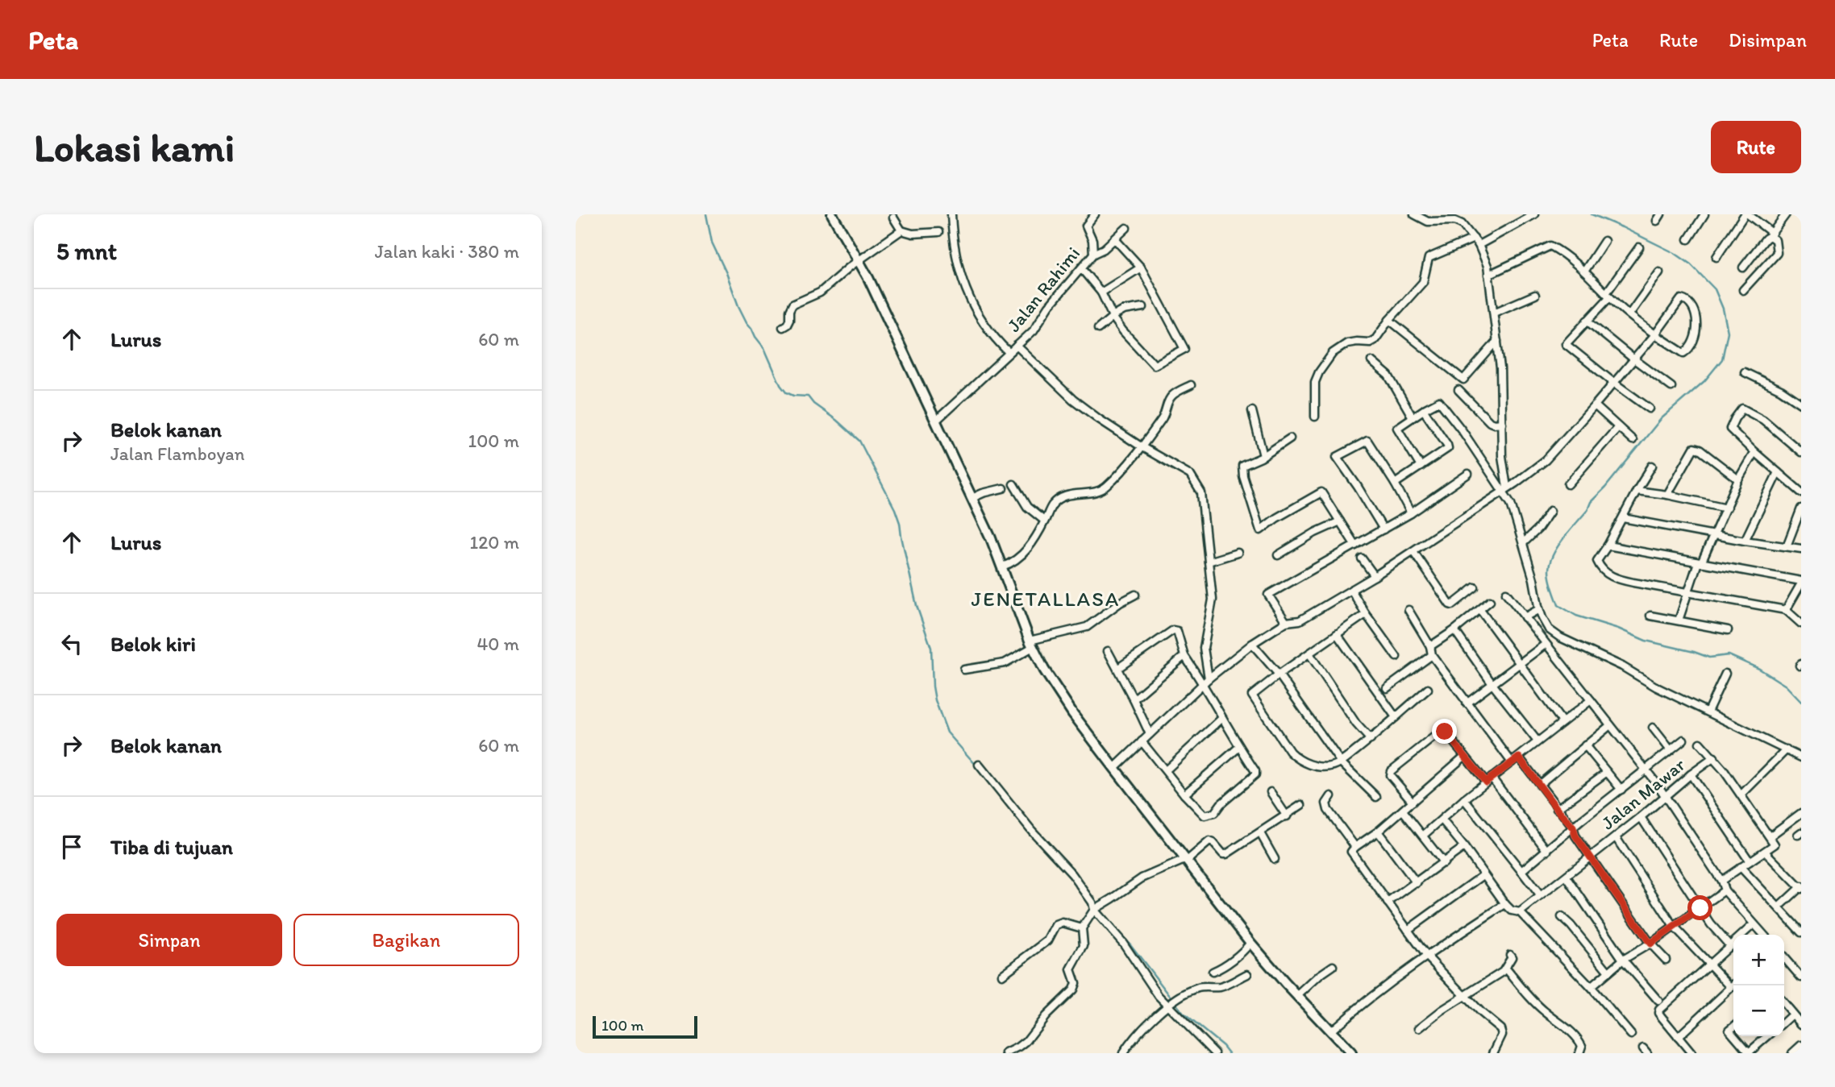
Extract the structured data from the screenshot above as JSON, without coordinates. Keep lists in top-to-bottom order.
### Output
{
  "streets": {
    "street": ["Jalan Rahimi", "Jalan Mawar"]
  },
  "districts": ["JENETALLASA"],
  "scale_bar": "100 m",
  "page": {
    "header": "Peta",
    "nav": ["Peta", "Rute", "Disimpan"],
    "buttons": [
      "Rute",
      ["Simpan", "Bagikan"]
    ],
    "title": "Lokasi kami",
    "heading": ["5 mnt", "Jalan kaki · 380 m"],
    "list": [
      ["Lurus", "60 m"],
      ["Belok kanan", "Jalan Flamboyan", "100 m"],
      ["Lurus", "120 m"],
      ["Belok kiri", "40 m"],
      ["Belok kanan", "60 m"],
      "Tiba di tujuan"
    ],
    "map_buttons": ["+", "−"],
    "scale": "100 m"
  }
}
